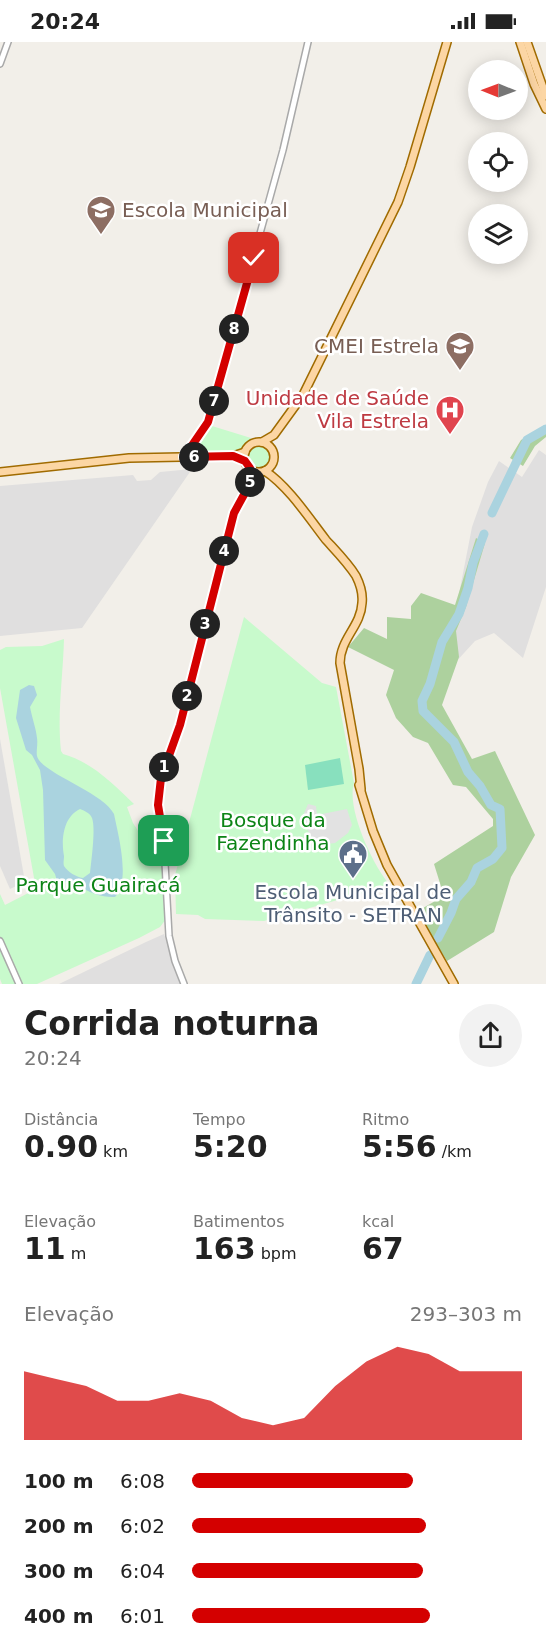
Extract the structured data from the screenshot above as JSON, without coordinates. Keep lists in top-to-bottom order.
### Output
{
  "parks": ["Bosque da Fazendinha", "Parque Guairacá"],
  "places": {
    "school or university": ["Escola Municipal", "CMEI Estrela"],
    "hospital": ["Unidade de Saúde Vila Estrela"],
    "public building": ["Escola Municipal de Trânsito - SETRAN"]
  },
  "north": "left",
  "page": {
    "status": "20:24",
    "pins": [
      "8",
      "7",
      "6",
      "5",
      "4",
      "3",
      "2",
      "1"
    ],
    "heading": ["Corrida noturna", "20:24"],
    "stats": [
      ["Distância", "0.90 km"],
      ["Tempo", "5:20"],
      ["Ritmo", "5:56 /km"],
      ["Elevação", "11 m"],
      ["Batimentos", "163 bpm"],
      ["kcal", "67"]
    ],
    "chart": ["Elevação", "293–303 m"],
    "list": [
      {
        "name": "100 m",
        "note": "6:08"
      },
      {
        "name": "200 m",
        "note": "6:02"
      },
      {
        "name": "300 m",
        "note": "6:04"
      },
      {
        "name": "400 m",
        "note": "6:01"
      }
    ]
  }
}
